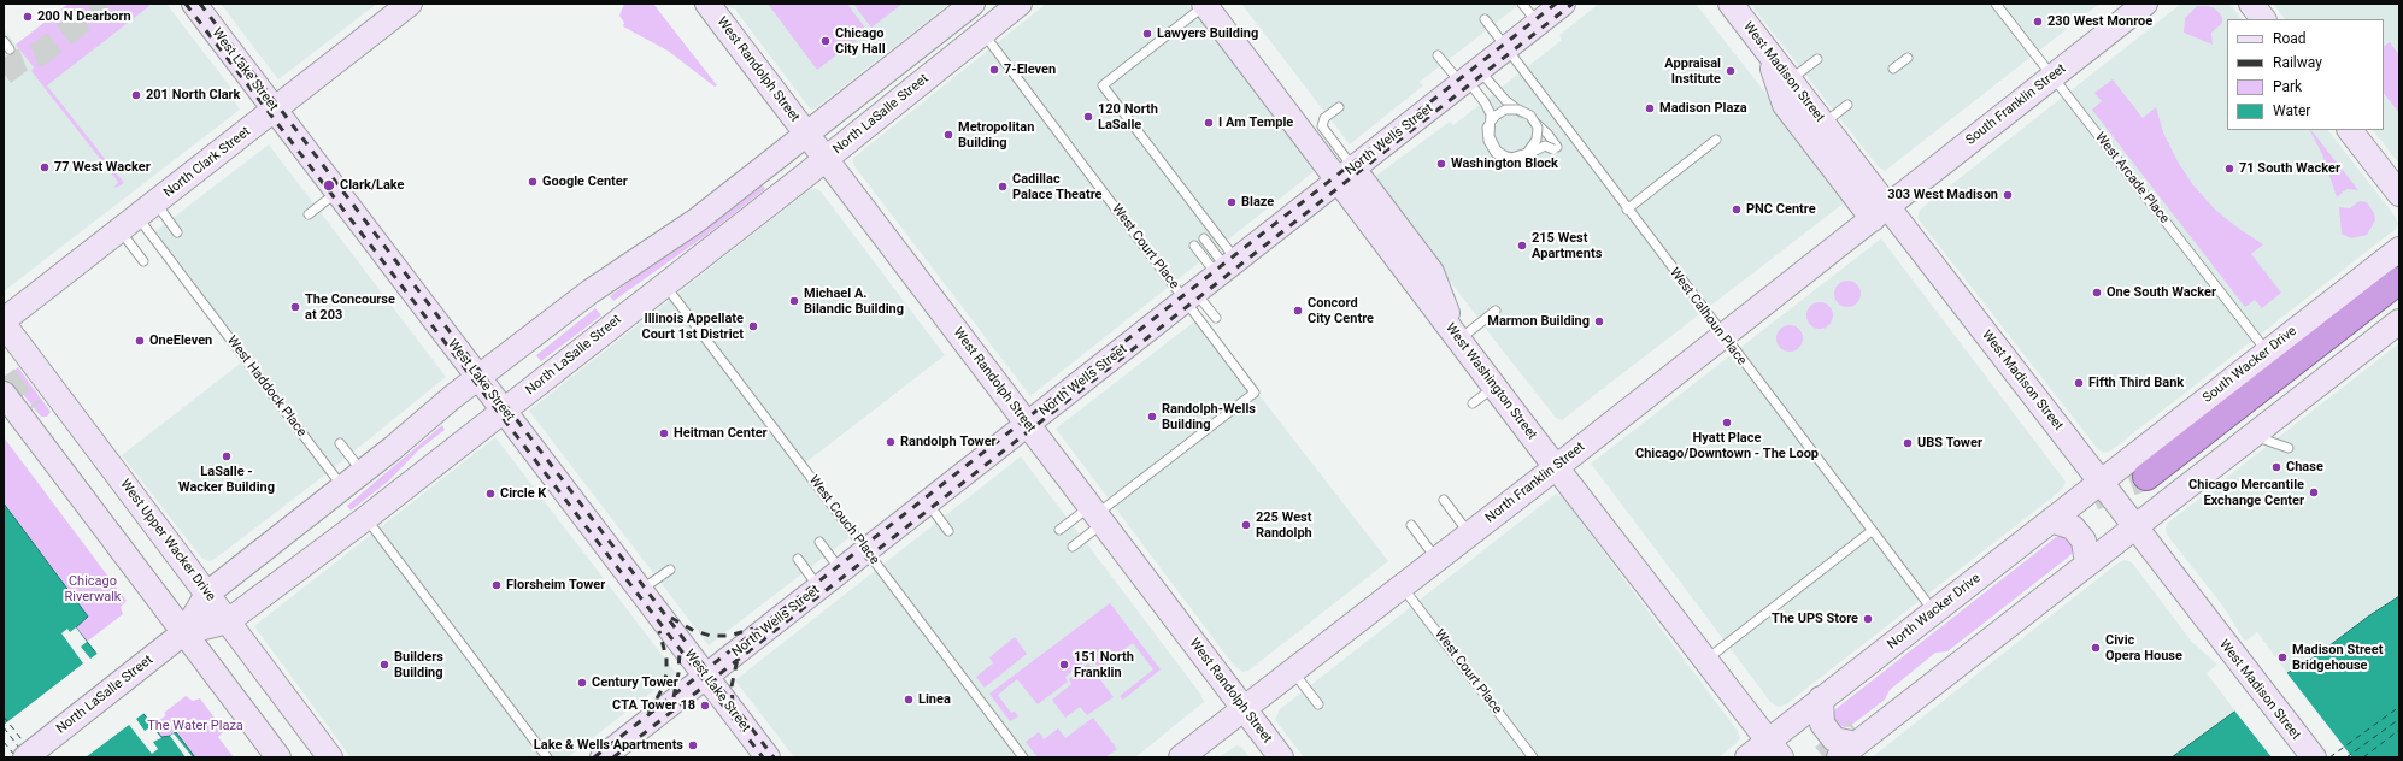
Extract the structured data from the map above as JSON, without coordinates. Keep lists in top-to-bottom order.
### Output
{
  "streets": {
    "main road": [
      "West Lake Street",
      "West Randolph Street",
      "West Madison Street",
      "South Franklin Street",
      "North LaSalle Street",
      "North Wells Street",
      "North Clark Street",
      "South Wacker Drive",
      "West Washington Street",
      "North Franklin Street",
      "West Upper Wacker Drive",
      "North Wacker Drive"
    ],
    "lane": [
      "West Arcade Place",
      "West Court Place",
      "West Calhoun Place",
      "West Haddock Place",
      "West Couch Place"
    ]
  },
  "crossings": [
    ["West Lake Street", "North LaSalle Street"],
    ["West Lake Street", "North Wells Street"],
    ["West Lake Street", "North Clark Street"],
    ["West Randolph Street", "North LaSalle Street"],
    ["West Randolph Street", "North Wells Street"],
    ["West Randolph Street", "West Court Place"],
    ["West Randolph Street", "North Franklin Street"],
    ["West Madison Street", "South Franklin Street"],
    ["West Madison Street", "South Wacker Drive"],
    ["West Madison Street", "North Franklin Street"],
    ["West Madison Street", "North Wacker Drive"],
    ["South Franklin Street", "West Arcade Place"],
    ["South Franklin Street", "North Franklin Street"],
    ["North LaSalle Street", "West Court Place"],
    ["North LaSalle Street", "West Haddock Place"],
    ["North LaSalle Street", "West Couch Place"],
    ["North LaSalle Street", "West Upper Wacker Drive"],
    ["North Wells Street", "West Court Place"],
    ["North Wells Street", "West Calhoun Place"],
    ["North Wells Street", "West Washington Street"],
    ["North Wells Street", "West Couch Place"],
    ["North Clark Street", "West Haddock Place"],
    ["West Arcade Place", "South Wacker Drive"],
    ["West Court Place", "North Franklin Street"],
    ["West Calhoun Place", "North Franklin Street"],
    ["West Calhoun Place", "North Wacker Drive"],
    ["South Wacker Drive", "North Wacker Drive"],
    ["West Washington Street", "North Franklin Street"],
    ["West Washington Street", "North Wacker Drive"]
  ],
  "parks": ["Chicago Riverwalk", "The Water Plaza"],
  "places": [
    "200 N Dearborn",
    "230 West Monroe",
    "Lawyers Building",
    "Chicago City Hall",
    "7-Eleven",
    "Appraisal Institute",
    "201 North Clark",
    "Madison Plaza",
    "120 North LaSalle",
    "I Am Temple",
    "Metropolitan Building",
    "Washington Block",
    "77 West Wacker",
    "71 South Wacker",
    "Google Center",
    "Clark/Lake",
    "Cadillac Palace Theatre",
    "303 West Madison",
    "Blaze",
    "PNC Centre",
    "215 West Apartments",
    "One South Wacker",
    "Michael A. Bilandic Building",
    "The Concourse at 203",
    "Concord City Centre",
    "Marmon Building",
    "Illinois Appellate Court 1st District",
    "OneEleven",
    "Fifth Third Bank",
    "Randolph-Wells Building",
    "Hyatt Place Chicago/Downtown - The Loop",
    "Heitman Center",
    "Randolph Tower",
    "UBS Tower",
    "LaSalle - Wacker Building",
    "Chase",
    "Chicago Mercantile Exchange Center",
    "Circle K",
    "225 West Randolph",
    "Florsheim Tower",
    "The UPS Store",
    "Civic Opera House",
    "Madison Street Bridgehouse",
    "Builders Building",
    "151 North Franklin",
    "Century Tower",
    "Linea",
    "CTA Tower 18",
    "Lake & Wells Apartments"
  ],
  "legend": [
    "Road",
    "Railway",
    "Park",
    "Water"
  ]
}
